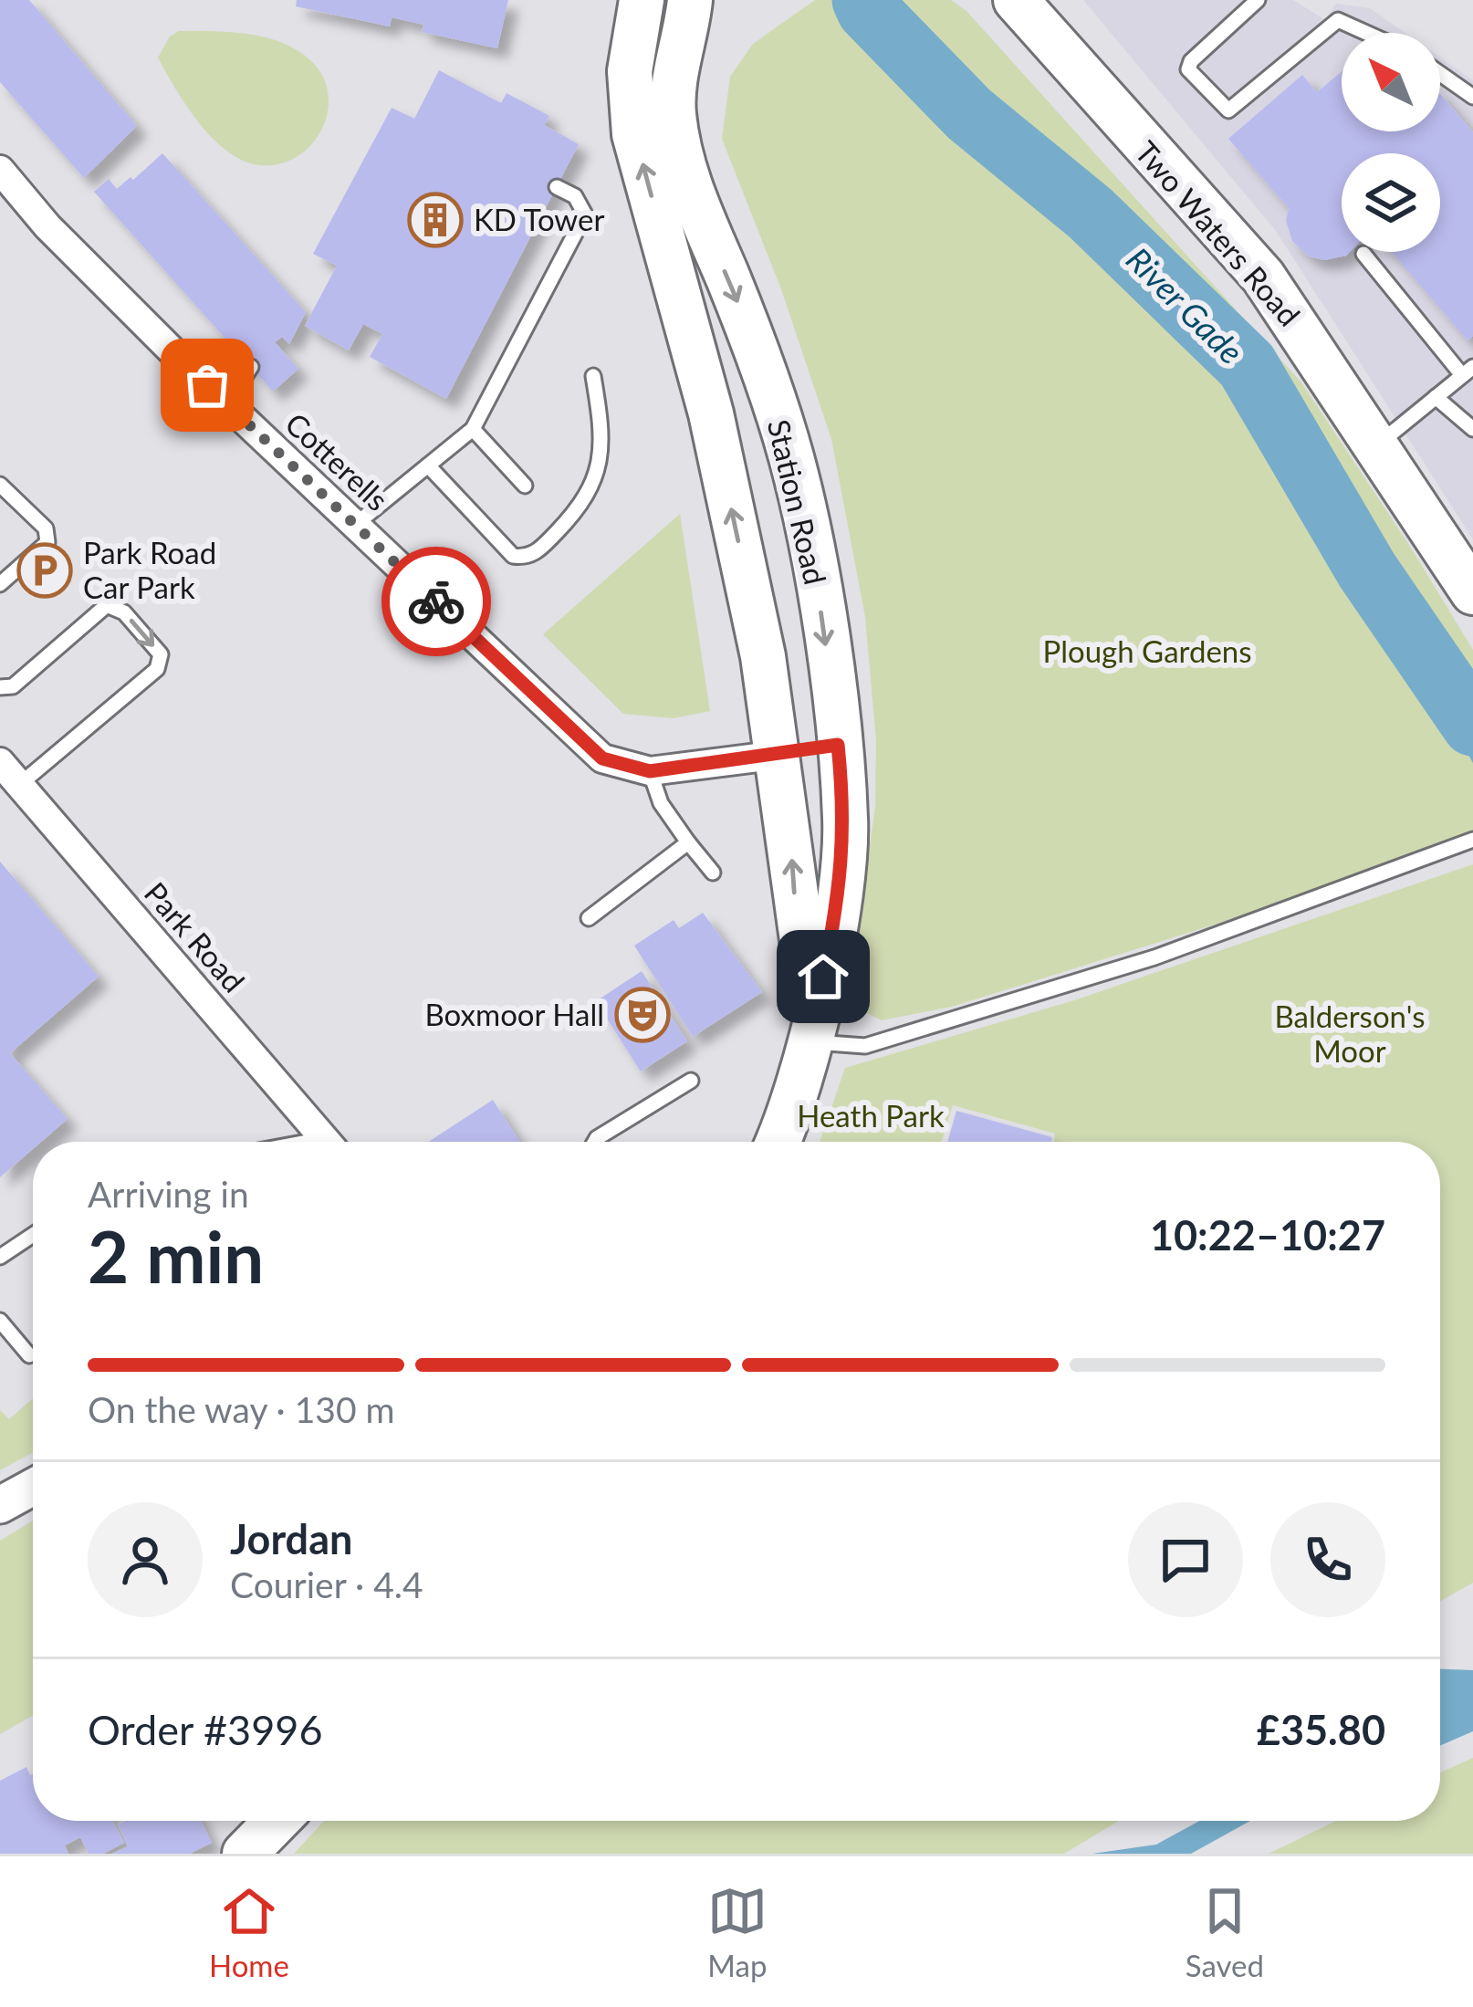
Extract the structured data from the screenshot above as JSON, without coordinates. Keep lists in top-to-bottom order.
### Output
{
  "streets": {
    "main road": ["Two Waters Road", "Station Road"],
    "street": ["Cotterells", "Park Road"]
  },
  "crossings": [
    ["Cotterells", "Station Road"]
  ],
  "water": ["River Gade"],
  "parks": ["Plough Gardens", "Balderson's Moor", "Heath Park"],
  "places": {
    "building": ["KD Tower"],
    "parking": ["Park Road Car Park"],
    "theatre": ["Boxmoor Hall"]
  },
  "north": "top left",
  "page": {
    "heading": ["2 min", "Arriving in", "10:22–10:27"],
    "panel": [
      "Jordan",
      "Courier · 4.4",
      "Order #3996",
      "£35.80"
    ],
    "bar": "On the way · 130 m",
    "tabs": ["Home", "Map", "Saved"]
  }
}
